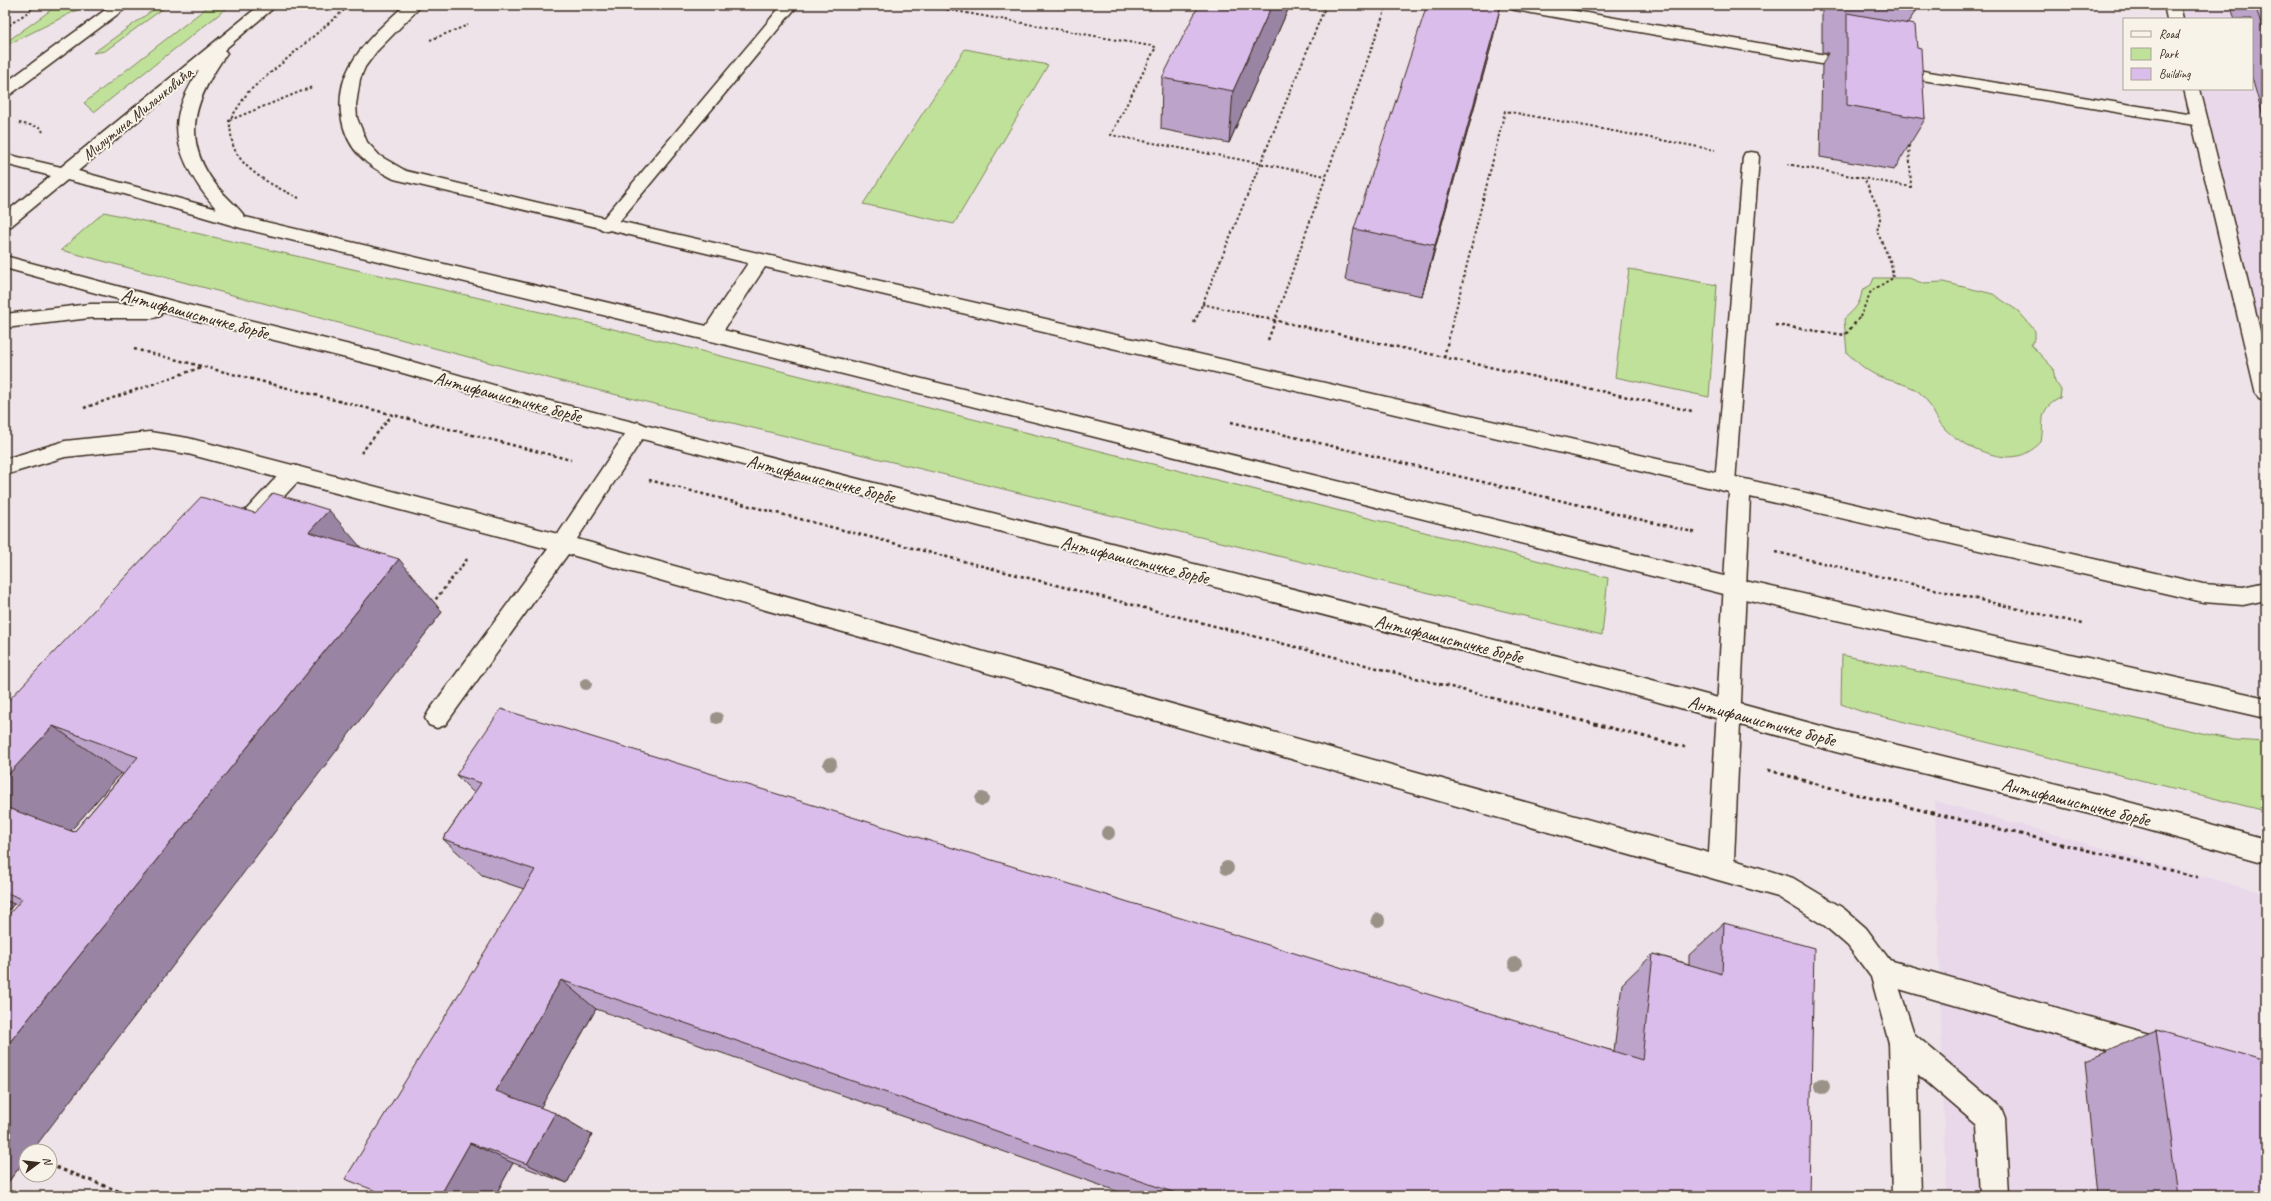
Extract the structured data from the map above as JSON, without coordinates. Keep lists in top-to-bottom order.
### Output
{
  "streets": {
    "street": ["Милутина Миланковића", "Антифашистичке борбе"]
  },
  "legend": ["Road", "Park", "Building"],
  "north": "right"
}
